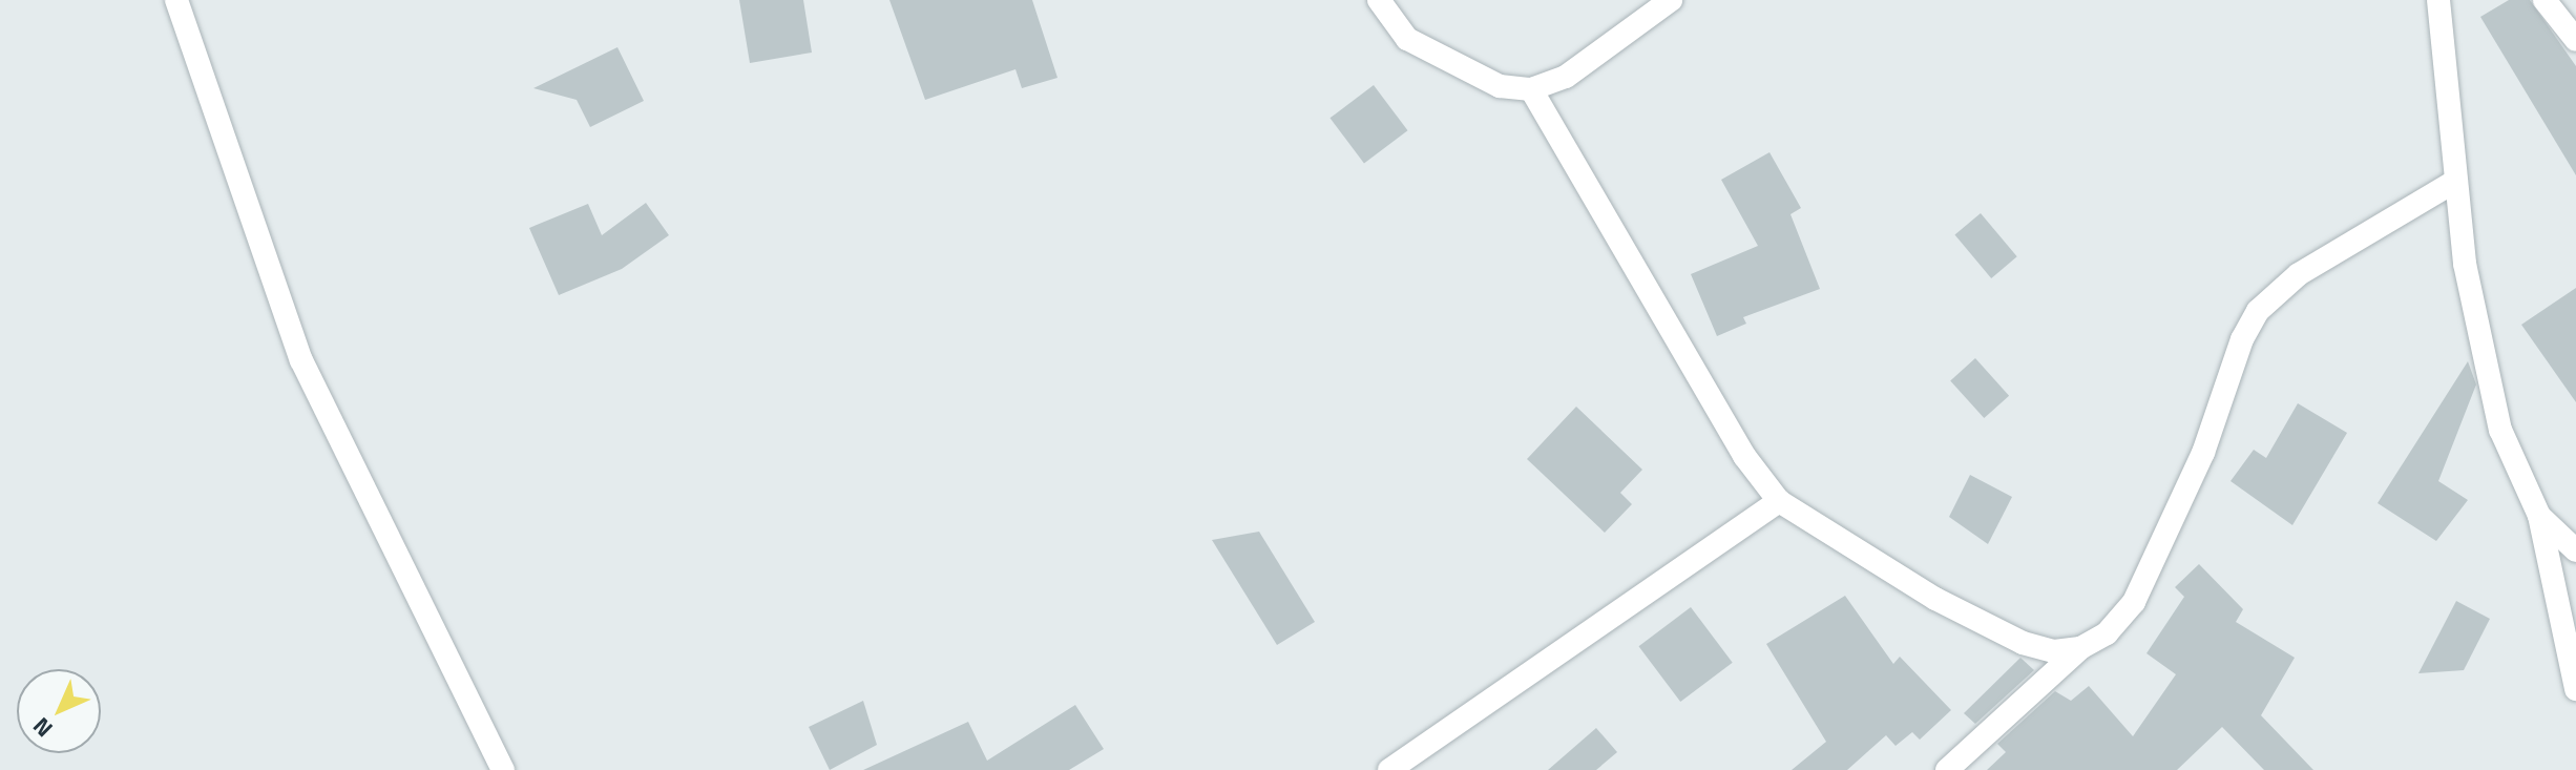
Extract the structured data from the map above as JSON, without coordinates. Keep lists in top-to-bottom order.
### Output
{
  "north": "bottom left"
}
